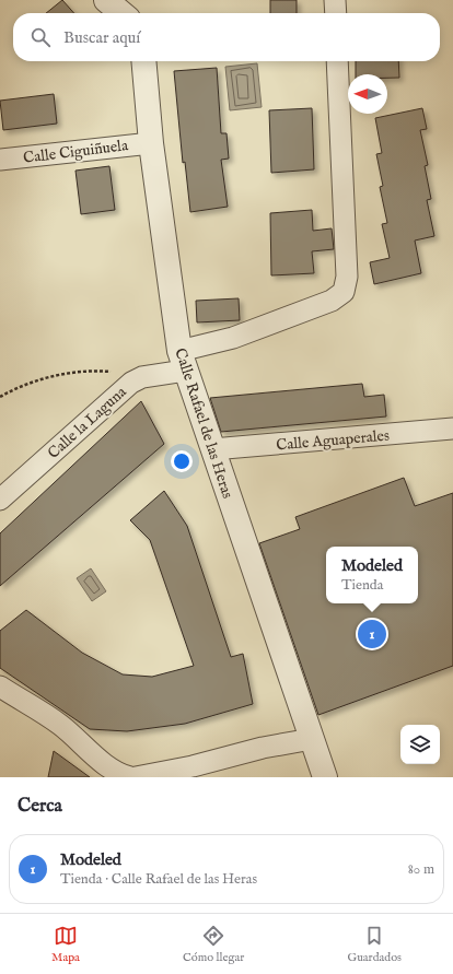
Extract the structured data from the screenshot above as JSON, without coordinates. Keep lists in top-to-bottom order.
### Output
{
  "streets": {
    "street": [
      "Calle Ciguiñuela",
      "Calle la Laguna",
      "Calle Rafael de las Heras",
      "Calle Aguaperales"
    ]
  },
  "crossings": [
    ["Calle Ciguiñuela", "Calle Rafael de las Heras"],
    ["Calle la Laguna", "Calle Rafael de las Heras"],
    ["Calle Rafael de las Heras", "Calle Aguaperales"]
  ],
  "north": "left",
  "page": {
    "search": "Buscar aquí",
    "popup": ["Modeled", "Tienda"],
    "pins": "1",
    "heading": "Cerca",
    "list": [
      {
        "mark": "1",
        "name": "Modeled",
        "note": "Tienda · Calle Rafael de las Heras",
        "value": "80 m"
      }
    ],
    "nav": ["Mapa", "Cómo llegar", "Guardados"]
  }
}
